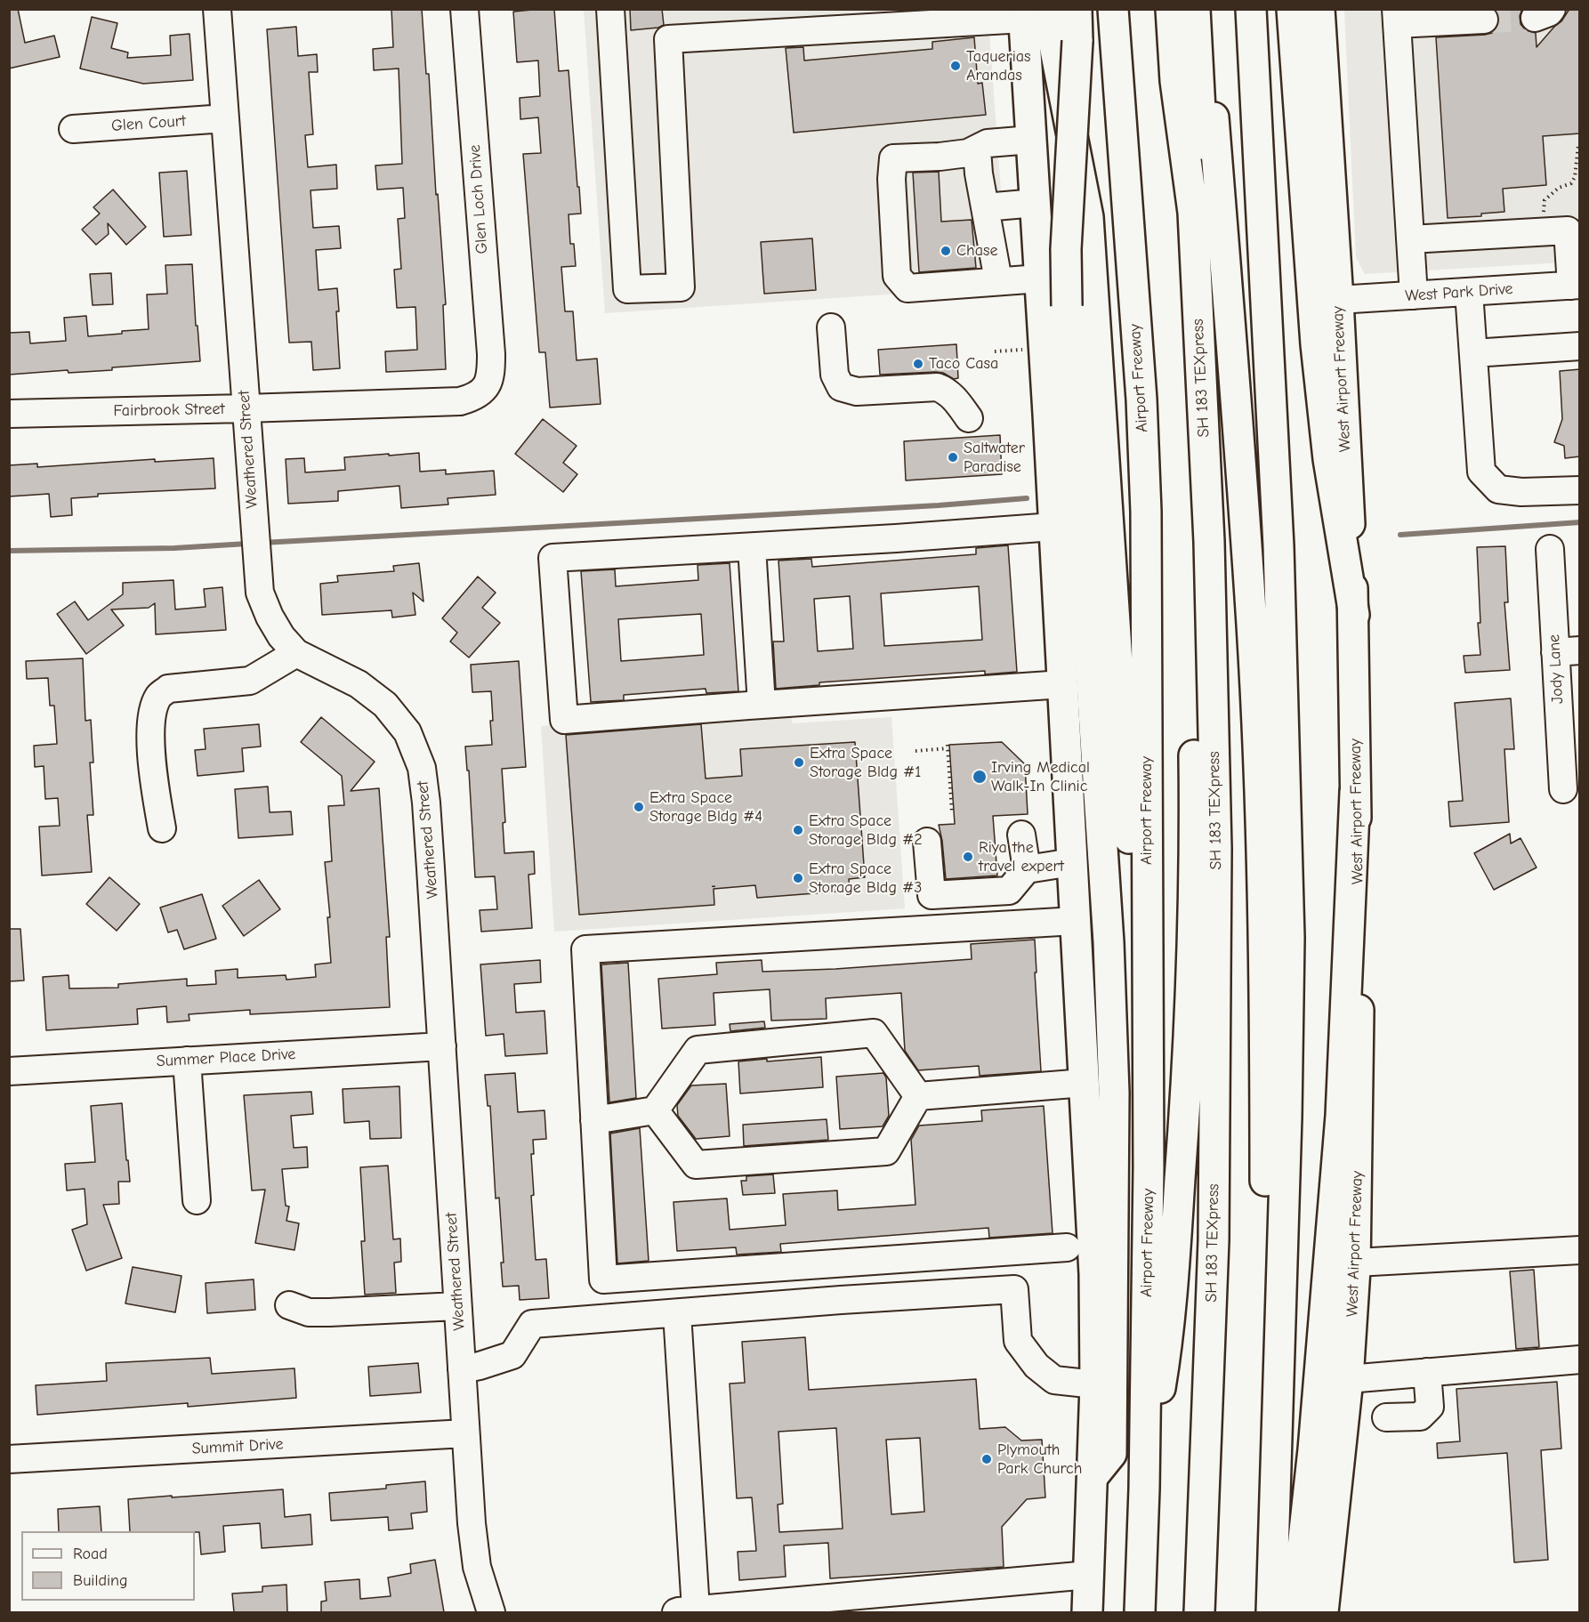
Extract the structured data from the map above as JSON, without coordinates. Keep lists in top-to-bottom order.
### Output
{
  "streets": {
    "main road": ["Airport Freeway", "SH 183 TEXpress", "West Airport Freeway"],
    "street": [
      "Glen Court",
      "Glen Loch Drive",
      "West Park Drive",
      "Fairbrook Street",
      "Weathered Street",
      "Jody Lane",
      "Summer Place Drive",
      "Summit Drive"
    ]
  },
  "crossings": [
    ["Glen Court", "Weathered Street"],
    ["Glen Loch Drive", "Fairbrook Street"],
    ["West Park Drive", "West Airport Freeway"],
    ["Fairbrook Street", "Weathered Street"],
    ["Weathered Street", "Summer Place Drive"],
    ["Weathered Street", "Summit Drive"]
  ],
  "places": [
    "Taquerias Arandas",
    "Chase",
    "Taco Casa",
    "Saltwater Paradise",
    "Extra Space Storage Bldg #1",
    "Irving Medical Walk-In Clinic",
    "Extra Space Storage Bldg #4",
    "Extra Space Storage Bldg #2",
    "Riya the travel expert",
    "Extra Space Storage Bldg #3",
    "Plymouth Park Church"
  ],
  "legend": ["Road", "Building"]
}
